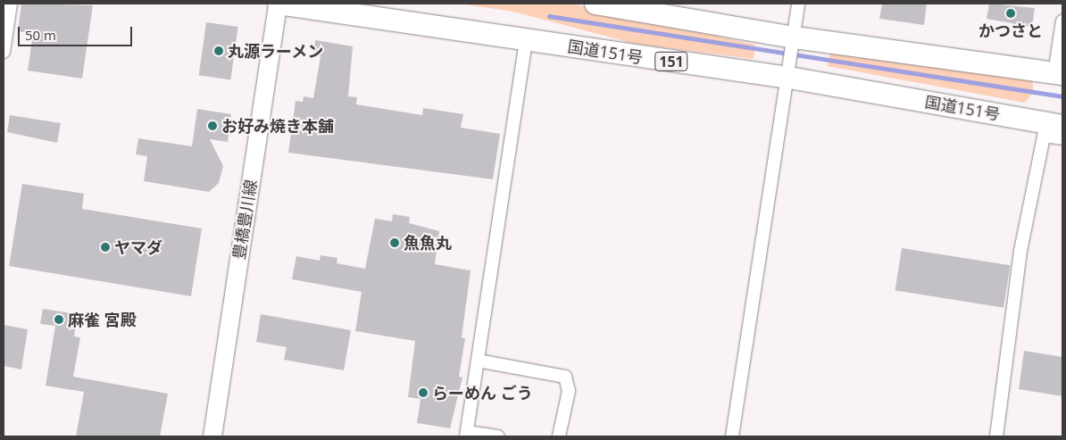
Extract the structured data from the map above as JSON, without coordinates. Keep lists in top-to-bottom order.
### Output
{
  "streets": {
    "highway": ["国道151号", "151"],
    "main road": ["豊橋豊川線"]
  },
  "crossings": [
    ["国道151号", "豊橋豊川線"]
  ],
  "places": [
    "かつさと",
    "丸源ラーメン",
    "お好み焼き本舗",
    "魚魚丸",
    "ヤマダ",
    "麻雀 宮殿",
    "らーめん ごう"
  ],
  "scale_bar": "50 m"
}
